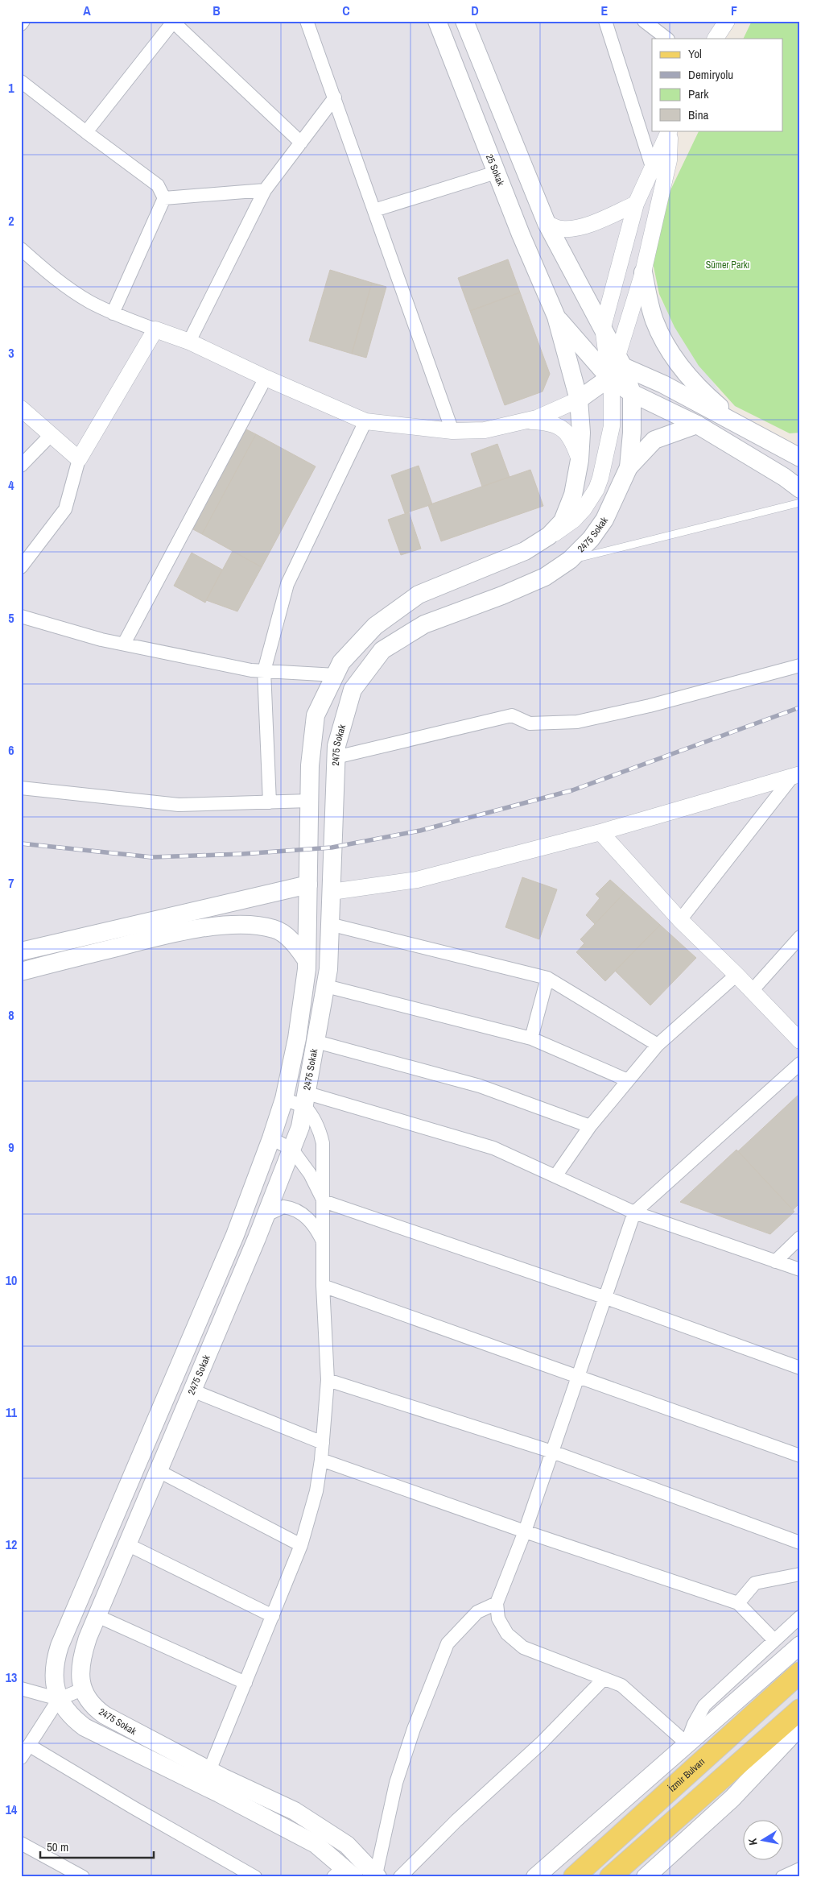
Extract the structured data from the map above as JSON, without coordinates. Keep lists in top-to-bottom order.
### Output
{
  "streets": {
    "main road": ["25 Sokak", "2475 Sokak", "İzmir Bulvarı"]
  },
  "crossings": [
    ["25 Sokak", "2475 Sokak"]
  ],
  "parks": ["Sümer Parkı"],
  "legend": [
    "Yol",
    "Demiryolu",
    "Park",
    "Bina"
  ],
  "scale_bar": "50 m",
  "north": "left",
  "grid": {
    "columns": [
      "A",
      "B",
      "C",
      "D",
      "E",
      "F"
    ],
    "rows": [
      "1",
      "2",
      "3",
      "4",
      "5",
      "6",
      "7",
      "8",
      "9",
      "10",
      "11",
      "12",
      "13",
      "14"
    ]
  }
}
